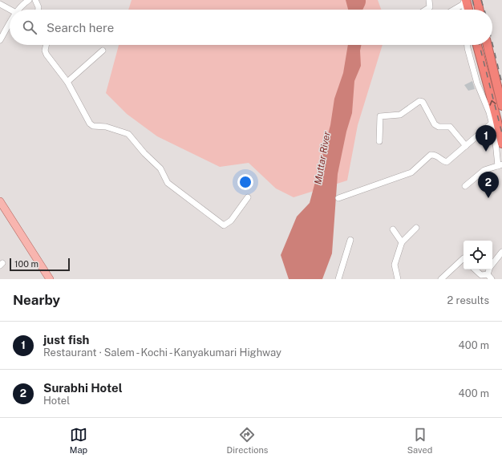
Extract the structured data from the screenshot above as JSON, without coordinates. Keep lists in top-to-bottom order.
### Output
{
  "water": ["Muttar River"],
  "scale_bar": "100 m",
  "page": {
    "search": "Search here",
    "pins": ["1", "2"],
    "scale": "100 m",
    "heading": ["Nearby", "2 results"],
    "list": [
      {
        "mark": "1",
        "name": "just fish",
        "note": "Restaurant · Salem - Kochi - Kanyakumari Highway",
        "value": "400 m"
      },
      {
        "mark": "2",
        "name": "Surabhi Hotel",
        "note": "Hotel",
        "value": "400 m"
      }
    ],
    "nav": ["Map", "Directions", "Saved"]
  }
}
